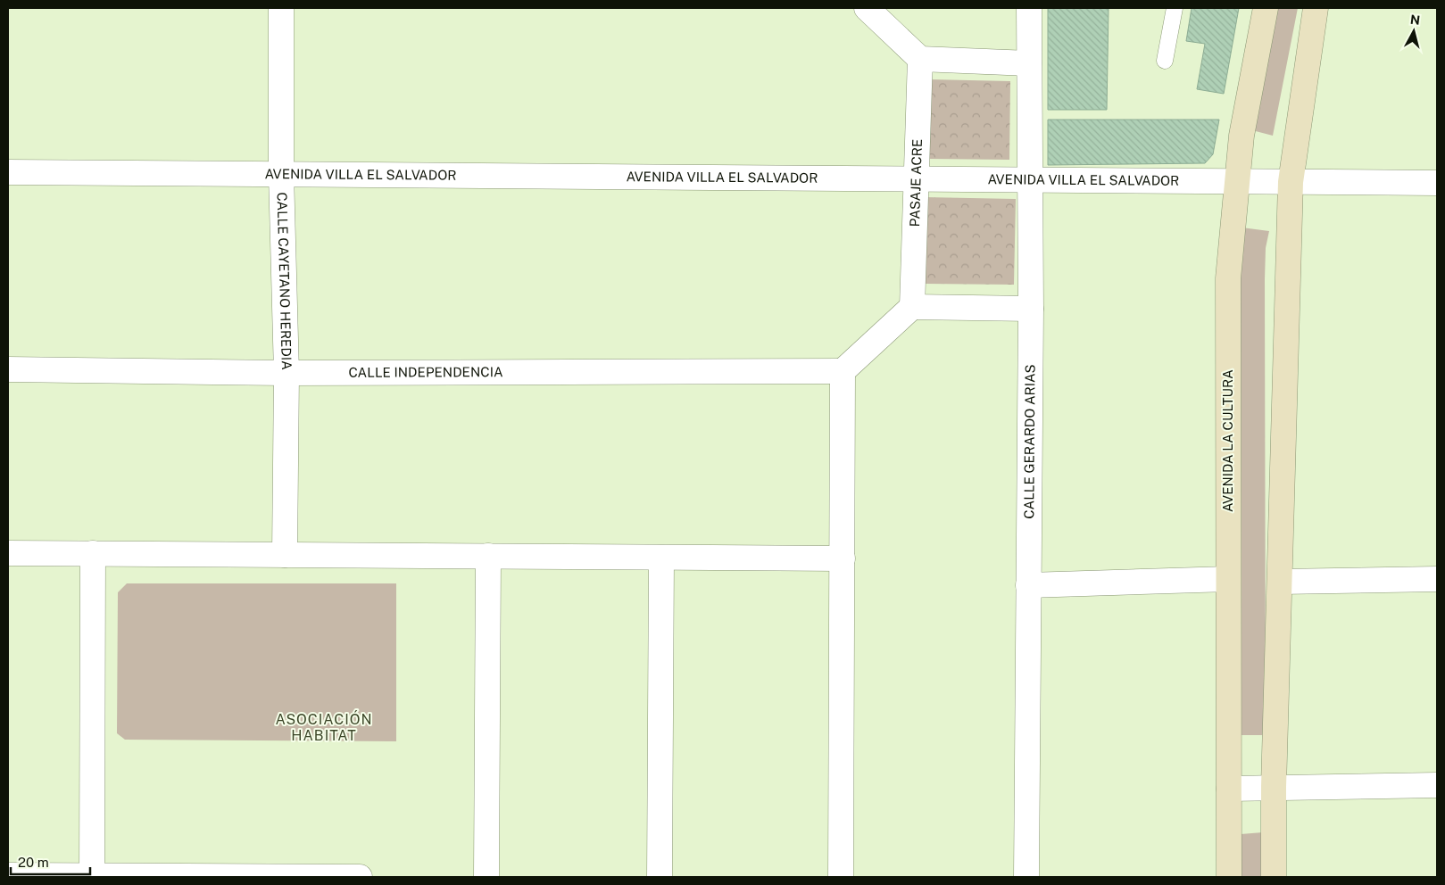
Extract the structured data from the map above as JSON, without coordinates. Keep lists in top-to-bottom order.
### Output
{
  "streets": {
    "main road": ["AVENIDA LA CULTURA"],
    "street": [
      "AVENIDA VILLA EL SALVADOR",
      "PASAJE ACRE",
      "CALLE CAYETANO HEREDIA",
      "CALLE INDEPENDENCIA",
      "CALLE GERARDO ARIAS"
    ]
  },
  "crossings": [
    ["AVENIDA VILLA EL SALVADOR", "PASAJE ACRE"],
    ["AVENIDA VILLA EL SALVADOR", "CALLE CAYETANO HEREDIA"],
    ["AVENIDA VILLA EL SALVADOR", "AVENIDA LA CULTURA"],
    ["AVENIDA VILLA EL SALVADOR", "CALLE GERARDO ARIAS"],
    ["CALLE CAYETANO HEREDIA", "CALLE INDEPENDENCIA"]
  ],
  "districts": ["ASOCIACIÓN HABITAT"],
  "scale_bar": "20 m",
  "north": "top"
}
